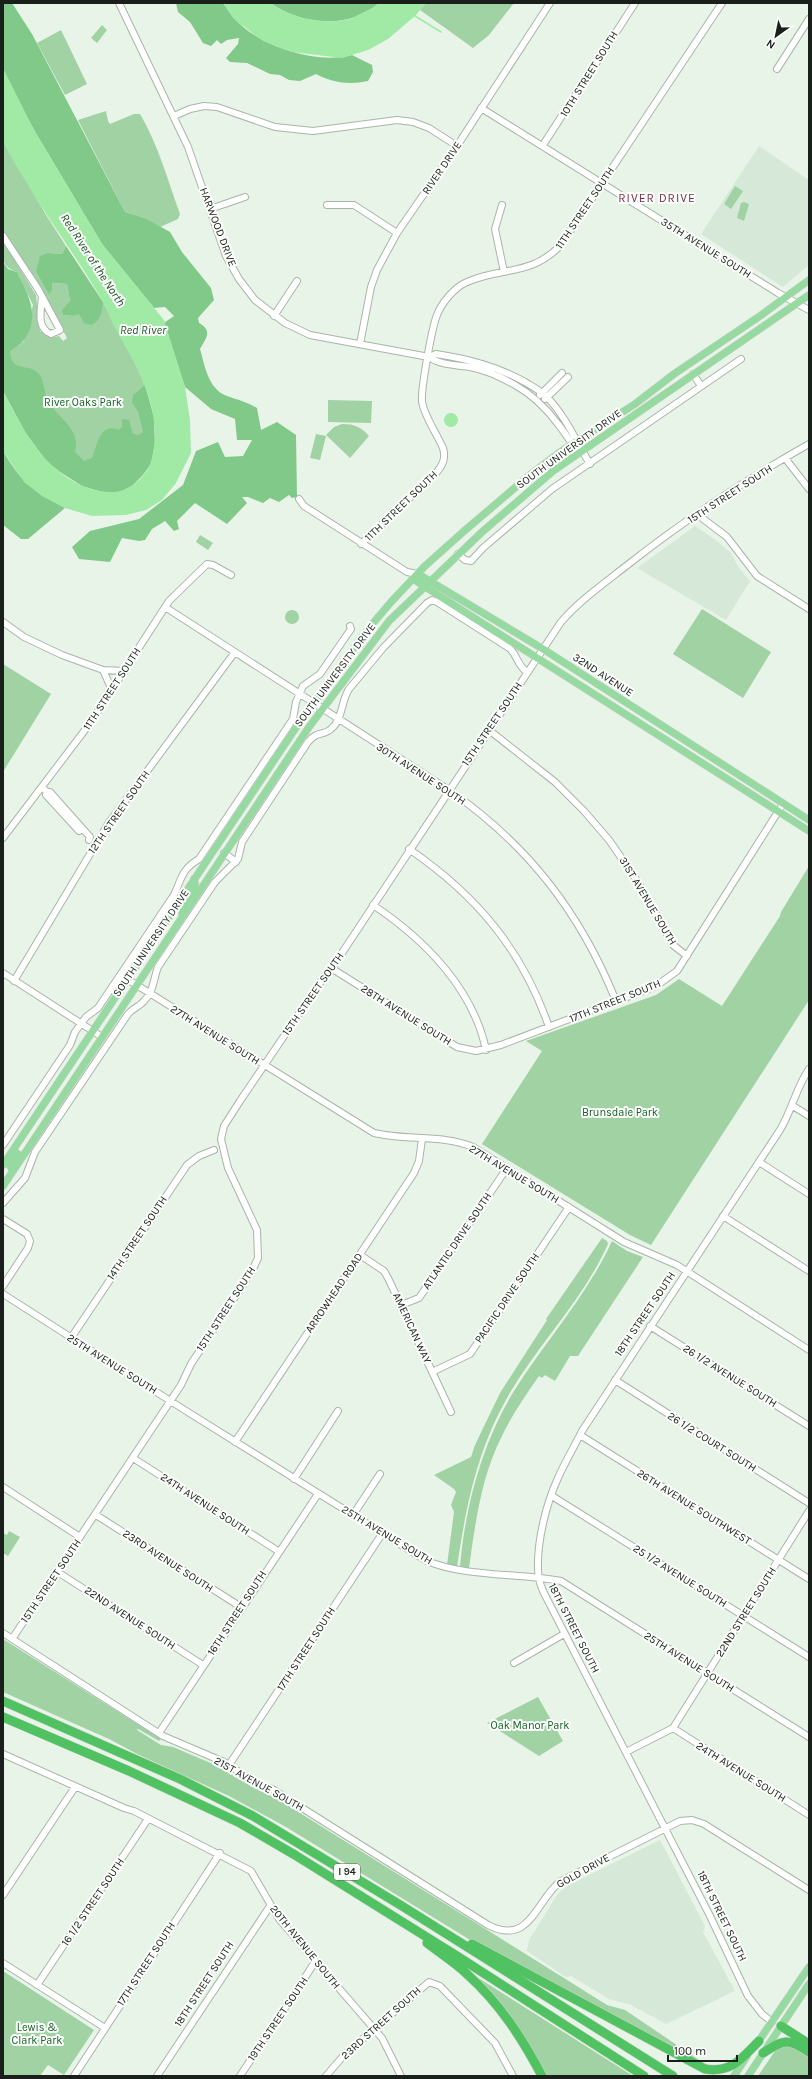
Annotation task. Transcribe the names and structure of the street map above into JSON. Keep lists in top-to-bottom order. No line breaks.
{"streets":{"highway":["I 94"],"main road":["SOUTH UNIVERSITY DRIVE","32ND AVENUE","18TH STREET SOUTH"],"street":["10TH STREET SOUTH","RIVER DRIVE","11TH STREET SOUTH","HARWOOD DRIVE","35TH AVENUE SOUTH","15TH STREET SOUTH","30TH AVENUE SOUTH","12TH STREET SOUTH","31ST AVENUE SOUTH","17TH STREET SOUTH","28TH AVENUE SOUTH","27TH AVENUE SOUTH","14TH STREET SOUTH","ATLANTIC DRIVE SOUTH","ARROWHEAD ROAD","PACIFIC DRIVE SOUTH","AMERICAN WAY","25TH AVENUE SOUTH","26 1/2 AVENUE SOUTH","26 1/2 COURT SOUTH","24TH AVENUE SOUTH","26TH AVENUE SOUTHWEST","23RD AVENUE SOUTH","25 1/2 AVENUE SOUTH","22ND STREET SOUTH","16TH STREET SOUTH","22ND AVENUE SOUTH","21ST AVENUE SOUTH","GOLD DRIVE","16 1/2 STREET SOUTH","20TH AVENUE SOUTH","19TH STREET SOUTH","23RD STREET SOUTH"]},"crossings":[["10TH STREET SOUTH","35TH AVENUE SOUTH"],["RIVER DRIVE","HARWOOD DRIVE"],["RIVER DRIVE","35TH AVENUE SOUTH"],["11TH STREET SOUTH","HARWOOD DRIVE"],["11TH STREET SOUTH","35TH AVENUE SOUTH"],["11TH STREET SOUTH","32ND AVENUE"],["11TH STREET SOUTH","30TH AVENUE SOUTH"],["HARWOOD DRIVE","SOUTH UNIVERSITY DRIVE"],["35TH AVENUE SOUTH","SOUTH UNIVERSITY DRIVE"],["SOUTH UNIVERSITY DRIVE","32ND AVENUE"],["SOUTH UNIVERSITY DRIVE","30TH AVENUE SOUTH"],["SOUTH UNIVERSITY DRIVE","27TH AVENUE SOUTH"],["15TH STREET SOUTH","32ND AVENUE"],["15TH STREET SOUTH","30TH AVENUE SOUTH"],["15TH STREET SOUTH","31ST AVENUE SOUTH"],["15TH STREET SOUTH","28TH AVENUE SOUTH"],["15TH STREET SOUTH","27TH AVENUE SOUTH"],["15TH STREET SOUTH","25TH AVENUE SOUTH"],["15TH STREET SOUTH","24TH AVENUE SOUTH"],["15TH STREET SOUTH","23RD AVENUE SOUTH"],["15TH STREET SOUTH","22ND AVENUE SOUTH"],["15TH STREET SOUTH","21ST AVENUE SOUTH"],["32ND AVENUE","17TH STREET SOUTH"],["30TH AVENUE SOUTH","12TH STREET SOUTH"],["30TH AVENUE SOUTH","17TH STREET SOUTH"],["31ST AVENUE SOUTH","17TH STREET SOUTH"],["17TH STREET SOUTH","28TH AVENUE SOUTH"],["17TH STREET SOUTH","25TH AVENUE SOUTH"],["17TH STREET SOUTH","21ST AVENUE SOUTH"],["17TH STREET SOUTH","20TH AVENUE SOUTH"],["27TH AVENUE SOUTH","ATLANTIC DRIVE SOUTH"],["27TH AVENUE SOUTH","ARROWHEAD ROAD"],["27TH AVENUE SOUTH","PACIFIC DRIVE SOUTH"],["27TH AVENUE SOUTH","18TH STREET SOUTH"],["14TH STREET SOUTH","25TH AVENUE SOUTH"],["ATLANTIC DRIVE SOUTH","AMERICAN WAY"],["ARROWHEAD ROAD","AMERICAN WAY"],["ARROWHEAD ROAD","25TH AVENUE SOUTH"],["PACIFIC DRIVE SOUTH","AMERICAN WAY"],["18TH STREET SOUTH","25TH AVENUE SOUTH"],["18TH STREET SOUTH","26 1/2 AVENUE SOUTH"],["18TH STREET SOUTH","26 1/2 COURT SOUTH"],["18TH STREET SOUTH","26TH AVENUE SOUTHWEST"],["18TH STREET SOUTH","25 1/2 AVENUE SOUTH"],["18TH STREET SOUTH","GOLD DRIVE"],["18TH STREET SOUTH","20TH AVENUE SOUTH"],["25TH AVENUE SOUTH","22ND STREET SOUTH"],["25TH AVENUE SOUTH","16TH STREET SOUTH"],["24TH AVENUE SOUTH","22ND STREET SOUTH"],["24TH AVENUE SOUTH","16TH STREET SOUTH"],["26TH AVENUE SOUTHWEST","22ND STREET SOUTH"],["23RD AVENUE SOUTH","16TH STREET SOUTH"],["25 1/2 AVENUE SOUTH","22ND STREET SOUTH"],["16TH STREET SOUTH","22ND AVENUE SOUTH"],["16TH STREET SOUTH","21ST AVENUE SOUTH"],["21ST AVENUE SOUTH","GOLD DRIVE"],["16 1/2 STREET SOUTH","20TH AVENUE SOUTH"],["20TH AVENUE SOUTH","19TH STREET SOUTH"],["20TH AVENUE SOUTH","23RD STREET SOUTH"]],"districts":["RIVER DRIVE"],"water":["Red River of the North","Red River"],"parks":["River Oaks Park","Brunsdale Park","Oak Manor Park","Lewis & Clark Park"],"scale_bar":"100 m","north":"bottom left"}
